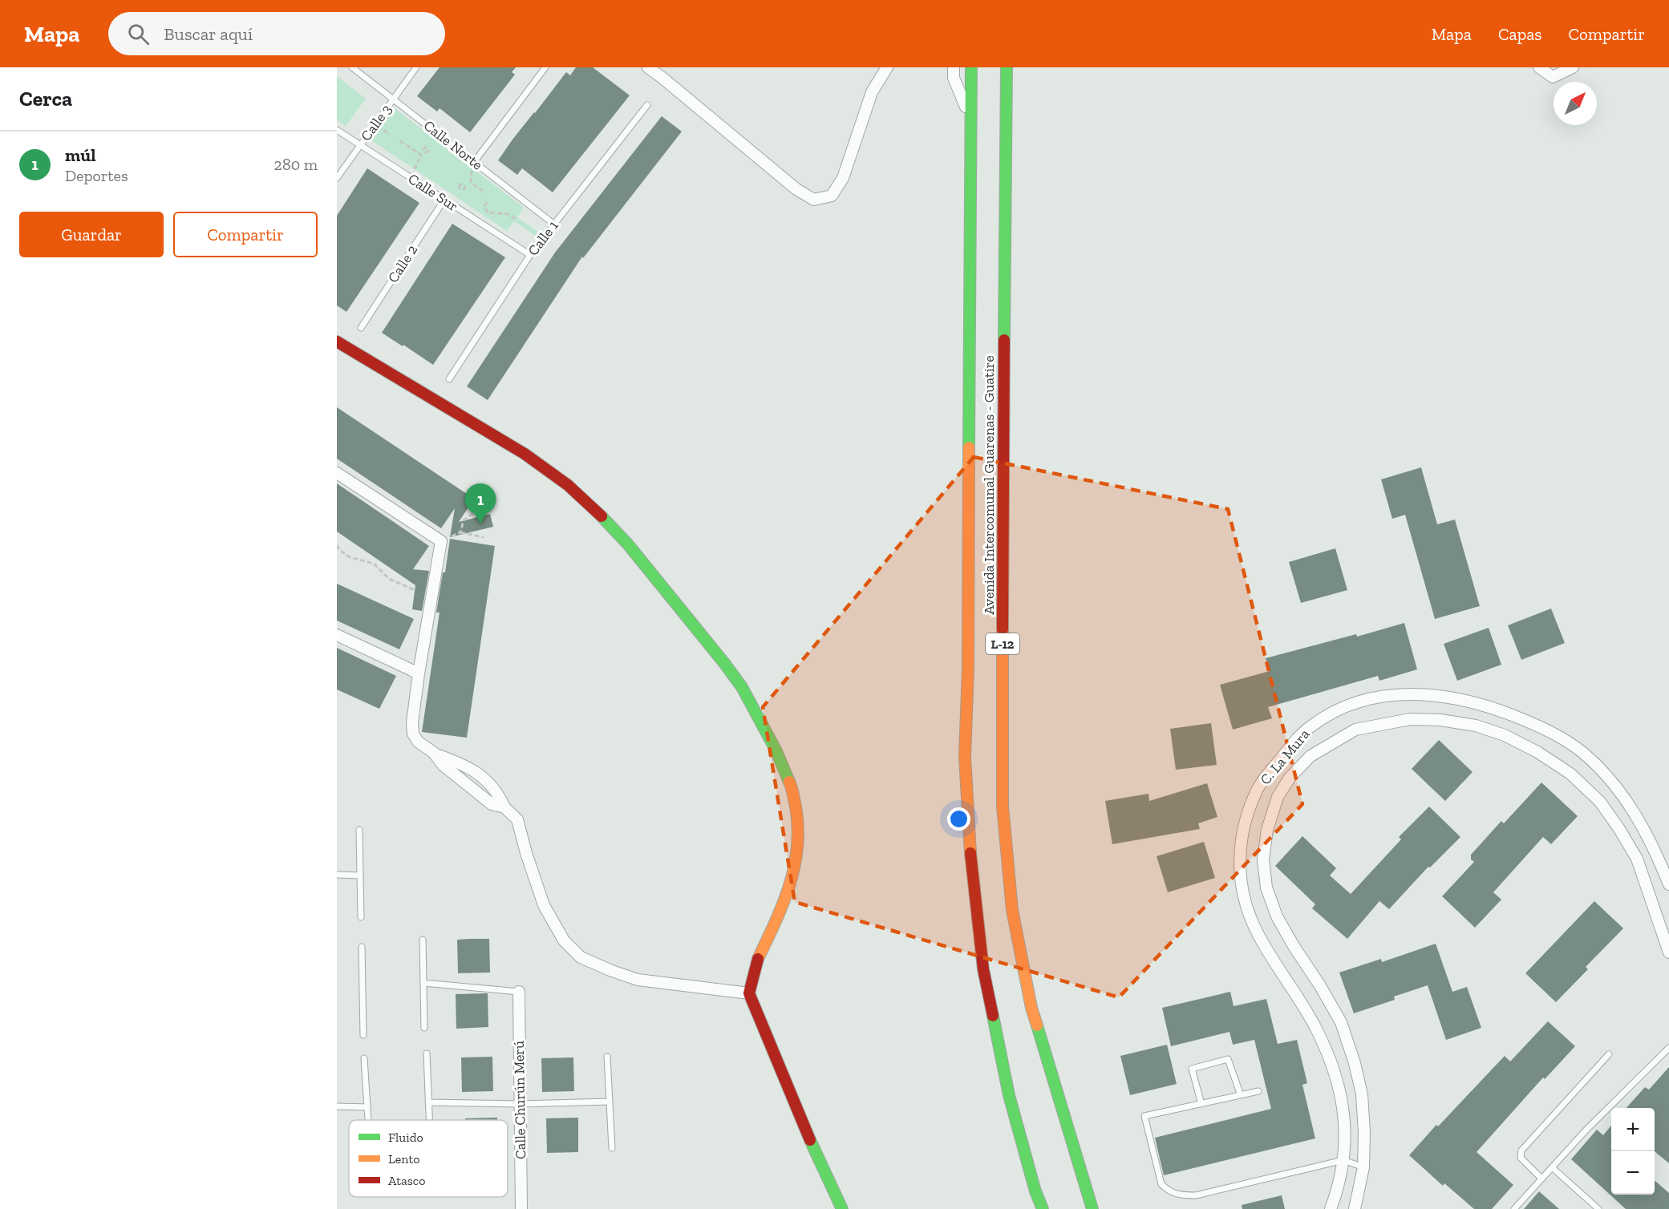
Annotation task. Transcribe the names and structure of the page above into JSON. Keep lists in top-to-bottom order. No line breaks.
{"streets":{"main road":["Avenida Intercomunal Guarenas - Guatire","L-12"],"street":["C. La Mura","Calle Churún Merú"],"lane":["Calle 3","Calle Norte","Calle Sur","Calle 1","Calle 2"]},"crossings":[["Calle 3","Calle Norte"],["Calle 3","Calle Sur"],["Calle Norte","Calle 1"],["Calle Sur","Calle 1"],["Calle Sur","Calle 2"]],"legend":["Fluido","Lento","Atasco"],"north":"top right","page":{"header":"Mapa","search":"Buscar aquí","nav":["Mapa","Capas","Compartir"],"heading":"Cerca","list":[{"mark":"1","name":"múl","note":"Deportes","value":"280 m"}],"buttons":["Guardar","Compartir"],"pins":"1","map_buttons":["+","−"]}}
